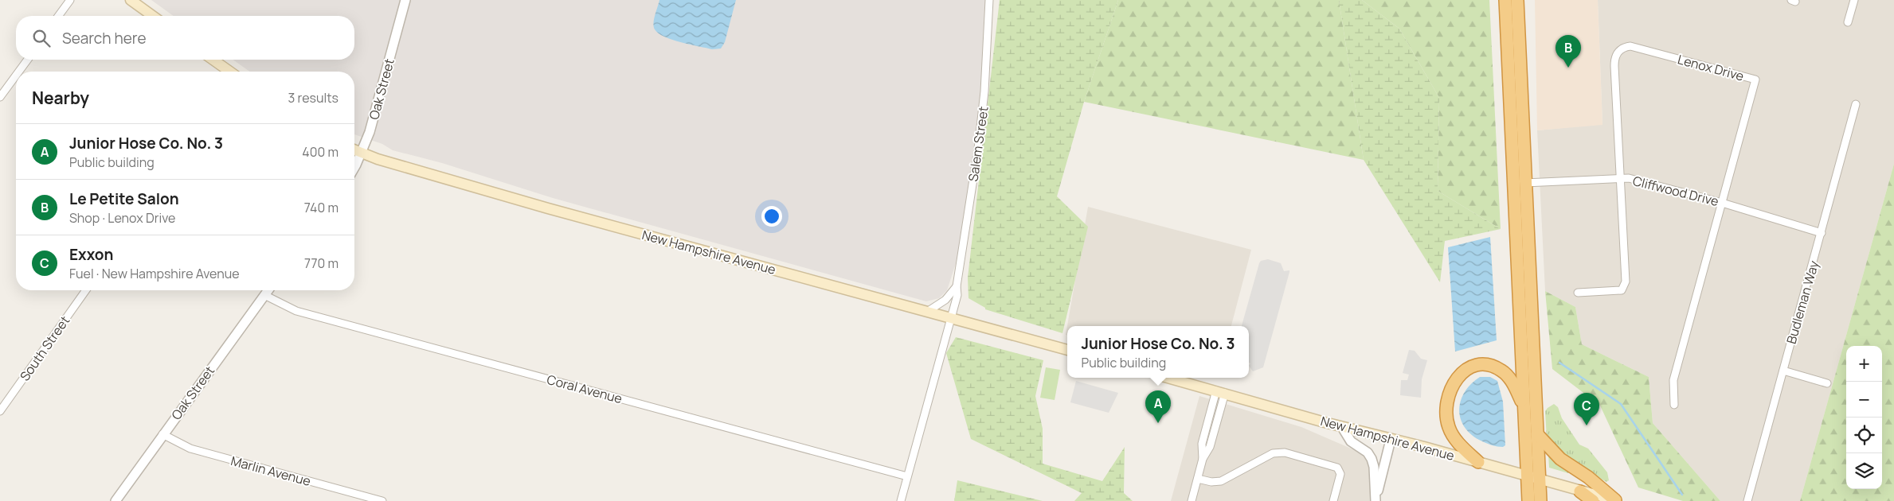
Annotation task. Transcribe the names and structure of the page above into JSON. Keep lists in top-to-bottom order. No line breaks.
{"streets":{"main road":["New Hampshire Avenue"],"street":["Lenox Drive","Oak Street","Salem Street","Cliffwood Drive","Budleman Way","South Street","Coral Avenue","Marlin Avenue"]},"crossings":[["Lenox Drive","Cliffwood Drive"],["Oak Street","New Hampshire Avenue"],["Oak Street","Coral Avenue"],["Oak Street","Marlin Avenue"],["Salem Street","New Hampshire Avenue"],["Salem Street","Coral Avenue"],["Cliffwood Drive","Budleman Way"]],"page":{"search":"Search here","pins":["B","A","C"],"heading":["Nearby","3 results"],"list":[{"mark":"A","name":"Junior Hose Co. No. 3","note":"Public building","value":"400 m"},{"mark":"B","name":"Le Petite Salon","note":"Shop · Lenox Drive","value":"740 m"},{"mark":"C","name":"Exxon","note":"Fuel · New Hampshire Avenue","value":"770 m"}],"popup":["Junior Hose Co. No. 3","Public building"],"map_buttons":["+","−"]}}
